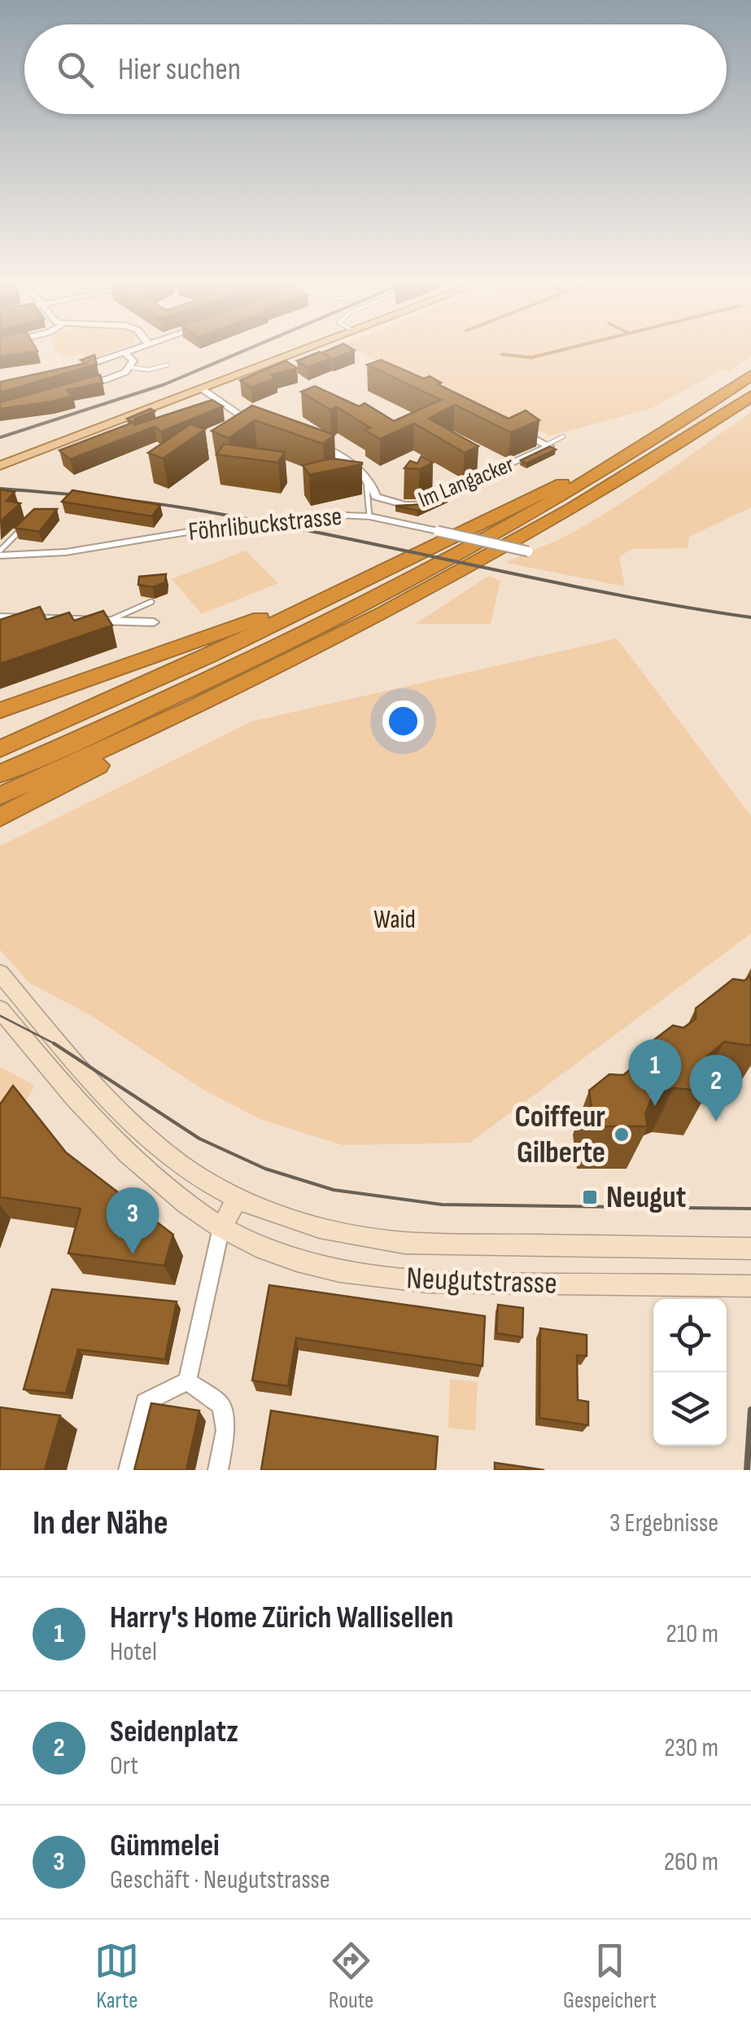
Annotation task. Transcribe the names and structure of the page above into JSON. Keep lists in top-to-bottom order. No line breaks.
{"streets":{"main road":["Neugutstrasse"],"street":["Im Langacker","Föhrlibuckstrasse"]},"parks":["Waid"],"places":{"other":["Coiffeur Gilberte"],"transit":["Neugut"]},"page":{"search":"Hier suchen","pins":["1","2","3"],"heading":["In der Nähe","3 Ergebnisse"],"list":[{"mark":"1","name":"Harry's Home Zürich Wallisellen","note":"Hotel","value":"210 m"},{"mark":"2","name":"Seidenplatz","note":"Ort","value":"230 m"},{"mark":"3","name":"Gümmelei","note":"Geschäft · Neugutstrasse","value":"260 m"}],"nav":["Karte","Route","Gespeichert"]}}
